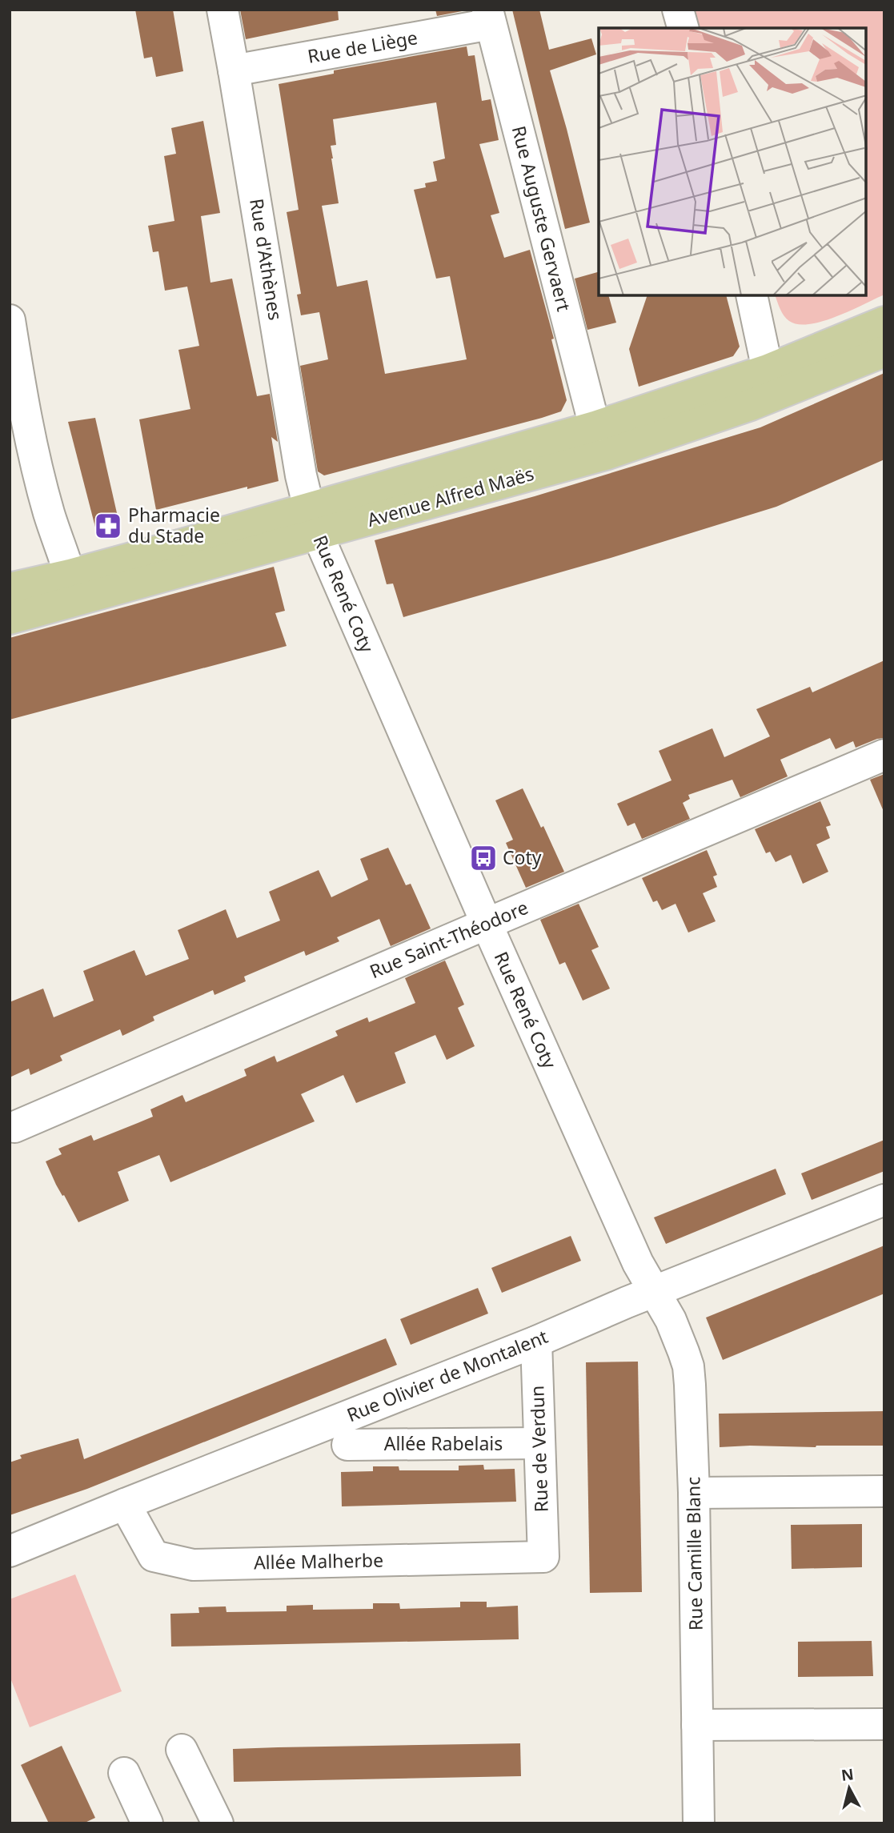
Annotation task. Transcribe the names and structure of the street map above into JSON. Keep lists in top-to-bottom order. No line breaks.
{"streets":{"main road":["Avenue Alfred Maës"],"street":["Rue de Liège","Rue Auguste Gervaert","Rue d'Athènes","Rue René Coty","Rue Saint-Théodore","Rue Olivier de Montalent","Allée Rabelais","Rue de Verdun","Rue Camille Blanc","Allée Malherbe"]},"crossings":[["Rue de Liège","Rue Auguste Gervaert"],["Rue de Liège","Rue d'Athènes"],["Rue Auguste Gervaert","Avenue Alfred Maës"],["Rue d'Athènes","Avenue Alfred Maës"],["Rue d'Athènes","Rue René Coty"],["Avenue Alfred Maës","Rue René Coty"],["Rue René Coty","Rue Saint-Théodore"],["Rue René Coty","Rue Olivier de Montalent"],["Rue René Coty","Rue Camille Blanc"],["Rue Olivier de Montalent","Rue de Verdun"],["Rue Olivier de Montalent","Rue Camille Blanc"],["Rue Olivier de Montalent","Allée Malherbe"],["Allée Rabelais","Rue de Verdun"],["Rue de Verdun","Allée Malherbe"]],"places":{"pharmacy":["Pharmacie du Stade"],"bus stop":["Coty"]},"north":"top"}
